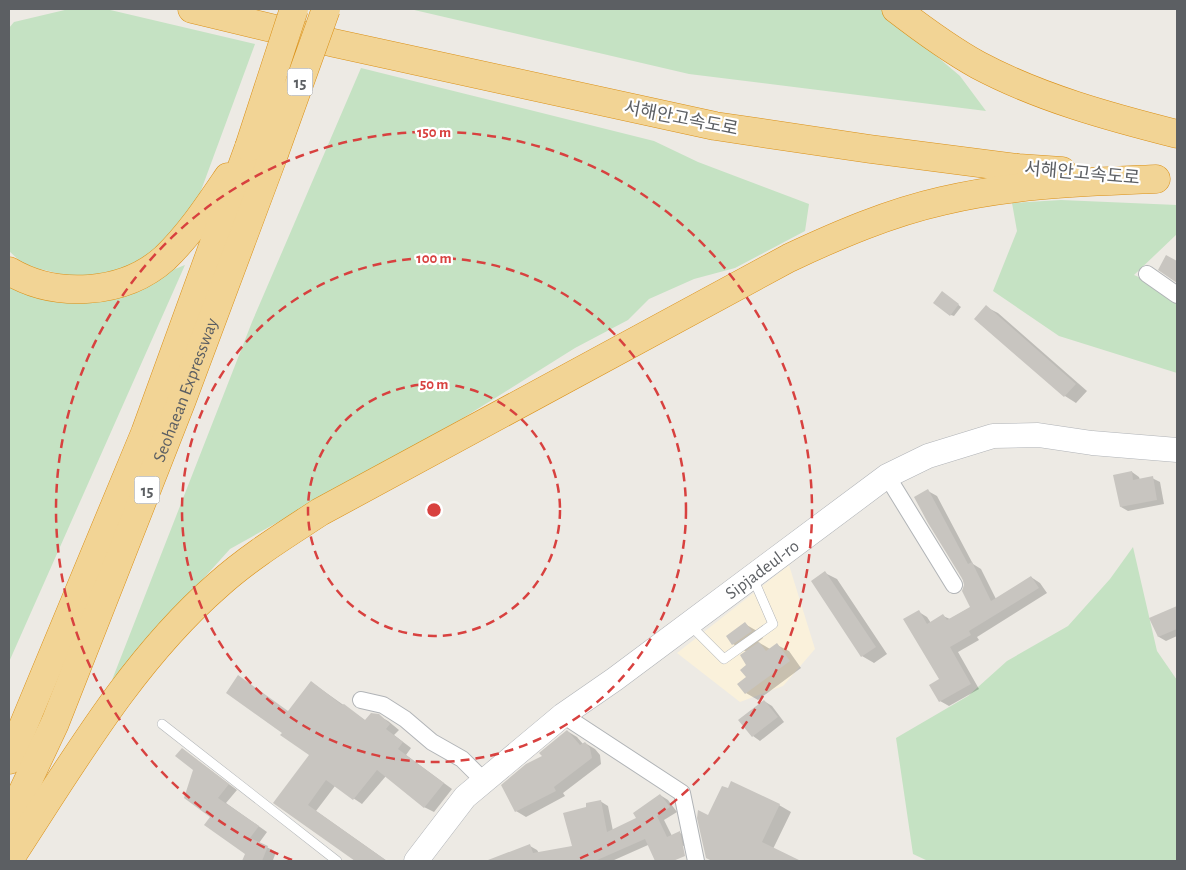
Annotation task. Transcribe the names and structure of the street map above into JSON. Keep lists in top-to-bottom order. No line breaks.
{"streets":{"highway":["15","서해안고속도로","Seohaean Expressway"],"main road":["Sipjadeul-ro"]},"rings":["150 m","100 m","50 m"]}
